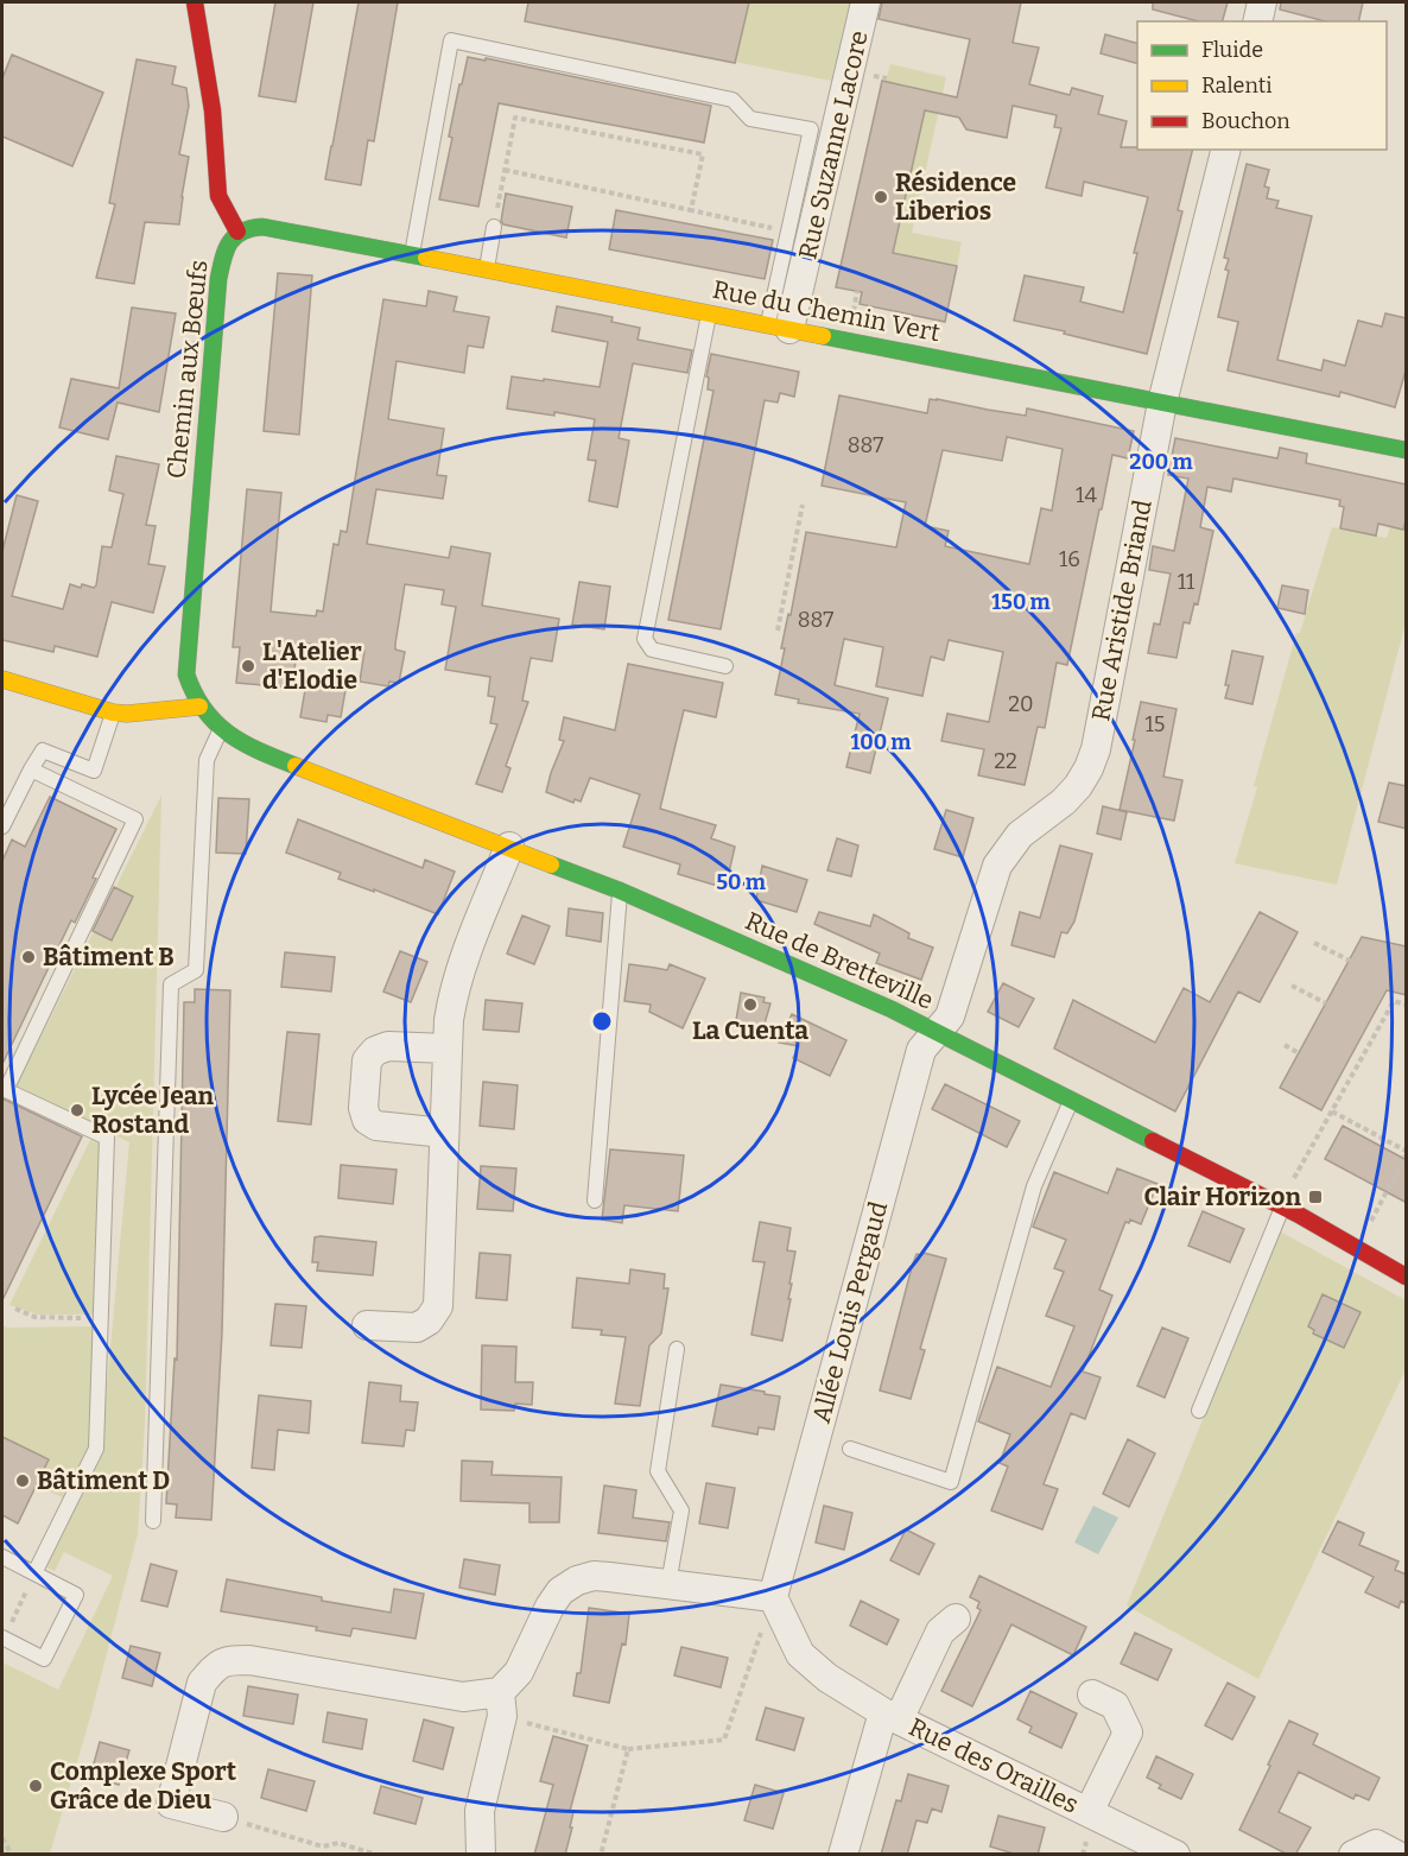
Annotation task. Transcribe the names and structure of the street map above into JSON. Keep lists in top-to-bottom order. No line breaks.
{"streets":{"street":["Rue Suzanne Lacore","Rue du Chemin Vert","Chemin aux Bœufs","Rue Aristide Briand","Rue de Bretteville","Allée Louis Pergaud","Rue des Orailles"]},"crossings":[["Rue Suzanne Lacore","Rue du Chemin Vert"],["Rue du Chemin Vert","Chemin aux Bœufs"],["Rue du Chemin Vert","Rue Aristide Briand"],["Chemin aux Bœufs","Rue de Bretteville"],["Rue Aristide Briand","Rue de Bretteville"],["Rue Aristide Briand","Allée Louis Pergaud"],["Rue de Bretteville","Allée Louis Pergaud"],["Allée Louis Pergaud","Rue des Orailles"]],"places":{"other":["Résidence Liberios","L'Atelier d'Elodie","Bâtiment B","La Cuenta","Lycée Jean Rostand","Bâtiment D","Complexe Sport Grâce de Dieu"],"transit":["Clair Horizon"]},"house_numbers":["887","14","16","11","887","20","15","22"],"legend":["Fluide","Ralenti","Bouchon"],"rings":["200 m","150 m","100 m","50 m"]}
